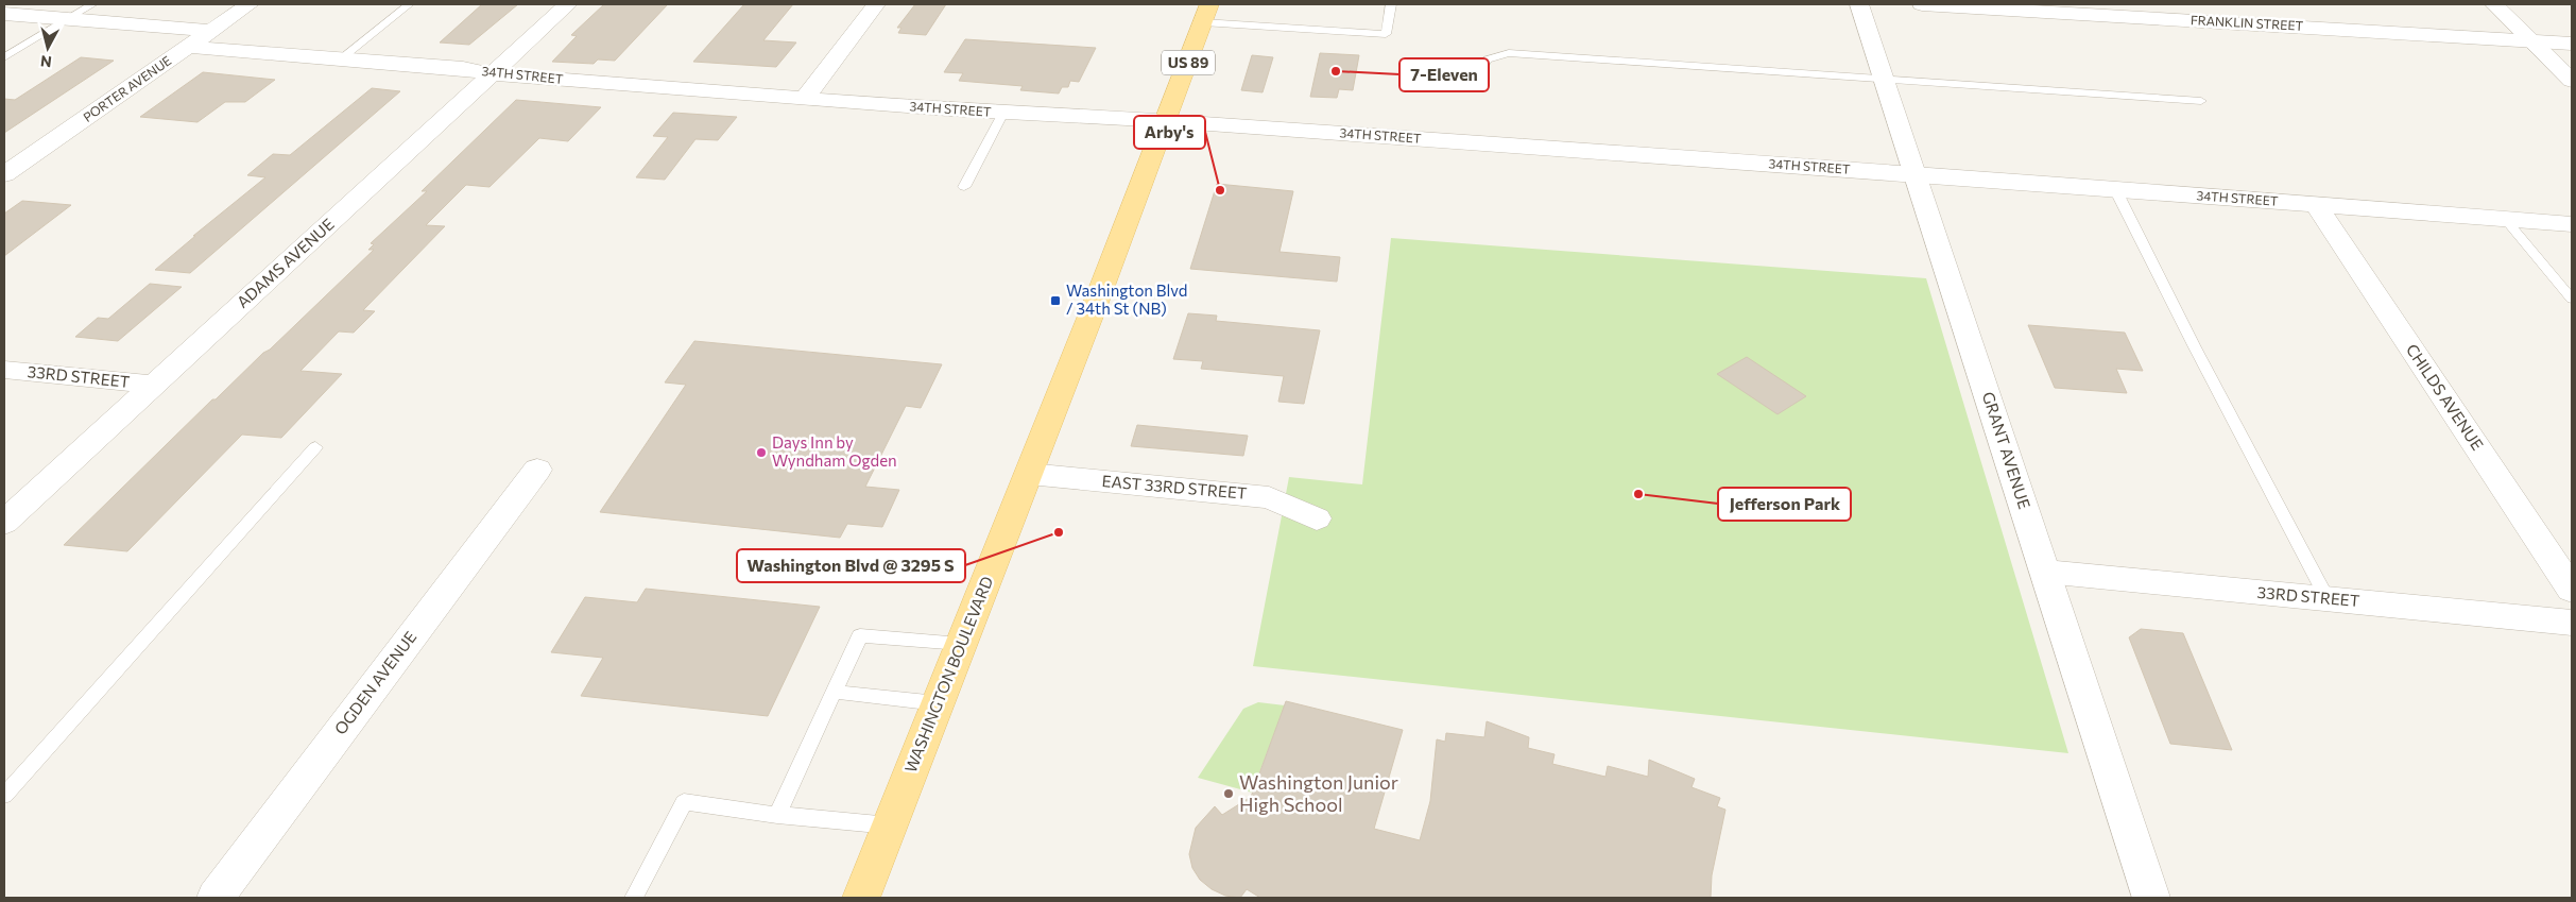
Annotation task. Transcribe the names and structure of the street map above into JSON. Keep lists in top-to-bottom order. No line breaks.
{"streets":{"main road":["US 89","WASHINGTON BOULEVARD"],"street":["FRANKLIN STREET","34TH STREET","PORTER AVENUE","ADAMS AVENUE","33RD STREET","CHILDS AVENUE","GRANT AVENUE","EAST 33RD STREET","OGDEN AVENUE"]},"crossings":[["34TH STREET","PORTER AVENUE"],["34TH STREET","ADAMS AVENUE"],["34TH STREET","CHILDS AVENUE"],["34TH STREET","GRANT AVENUE"],["34TH STREET","WASHINGTON BOULEVARD"],["ADAMS AVENUE","33RD STREET"],["33RD STREET","GRANT AVENUE"],["EAST 33RD STREET","WASHINGTON BOULEVARD"]],"places":{"other":["7-Eleven","Arby's","Days Inn by Wyndham Ogden","Jefferson Park","Washington Blvd @ 3295 S","Washington Junior High School"],"transit":["Washington Blvd / 34th St (NB)"]},"north":"bottom"}
